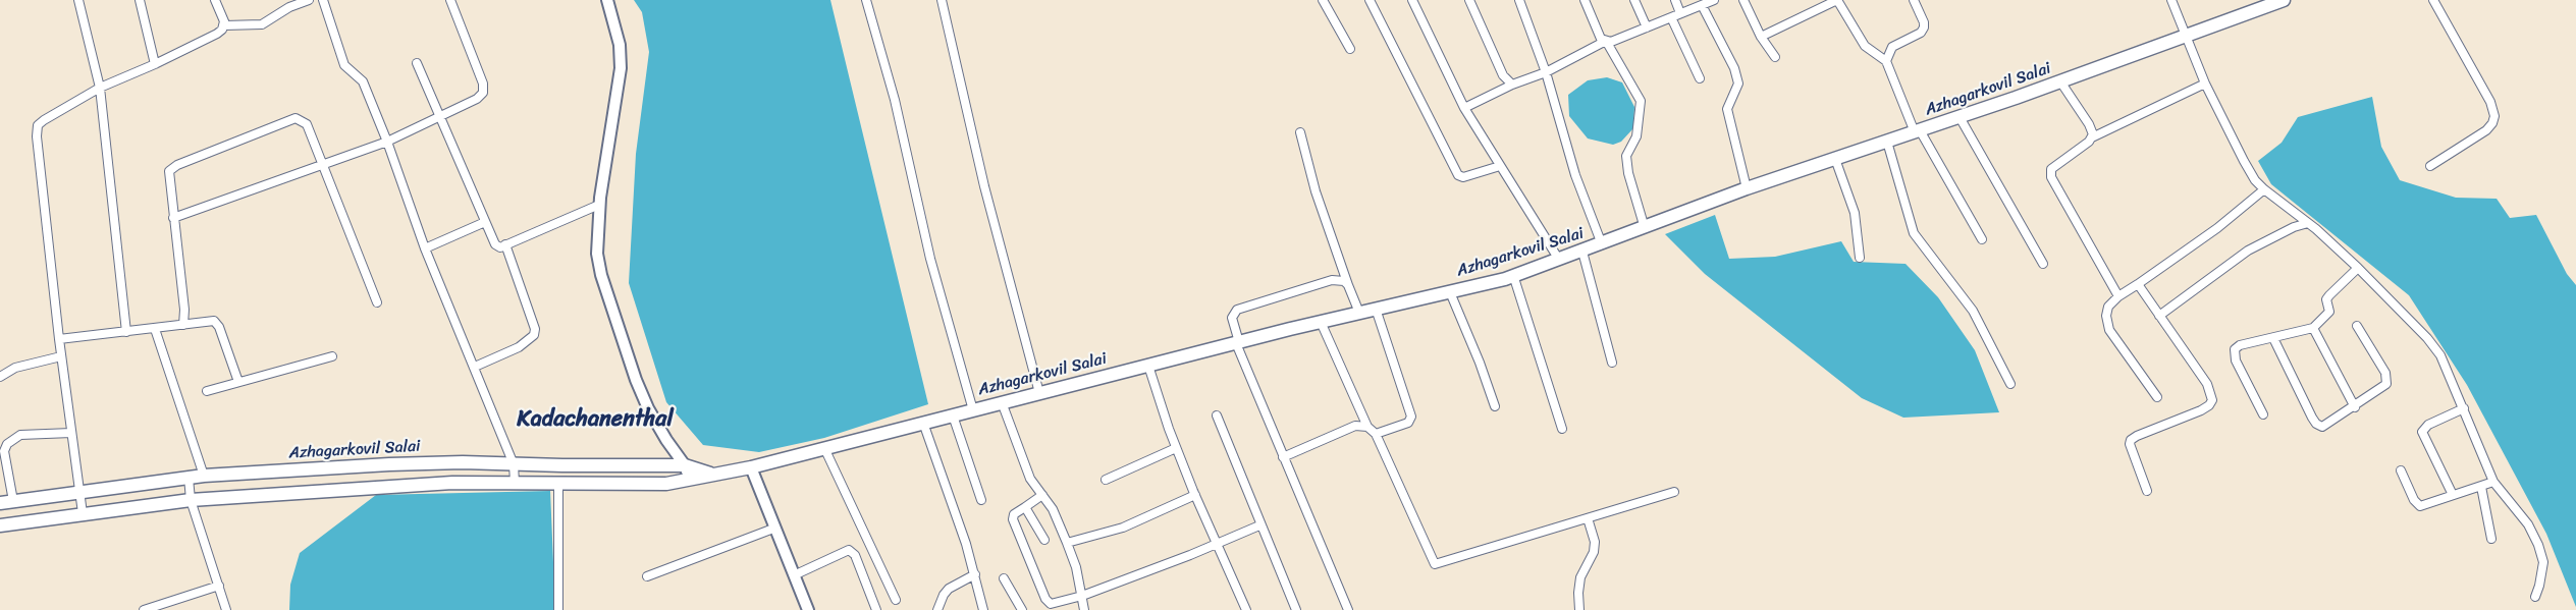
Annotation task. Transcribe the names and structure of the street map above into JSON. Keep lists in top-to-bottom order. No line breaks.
{"streets":{"main road":["Azhagarkovil Salai"]},"districts":["Kadachanenthal"]}
